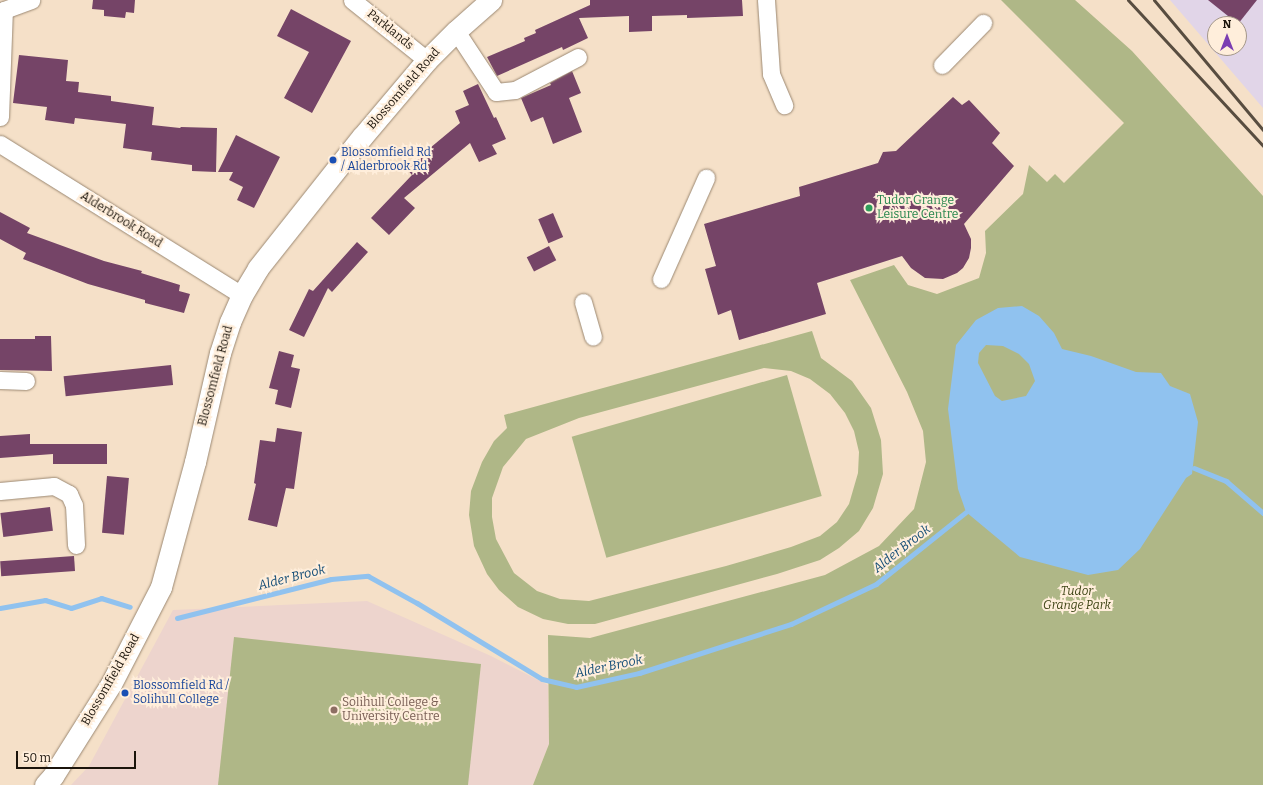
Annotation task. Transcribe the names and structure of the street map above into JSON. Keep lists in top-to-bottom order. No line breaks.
{"streets":{"main road":["Blossomfield Road"],"street":["Parklands","Alderbrook Road"]},"crossings":[["Parklands","Blossomfield Road"],["Blossomfield Road","Alderbrook Road"]],"water":["Alder Brook"],"parks":["Tudor Grange Park"],"places":["Blossomfield Rd / Alderbrook Rd","Tudor Grange Leisure Centre","Blossomfield Rd / Solihull College","Solihull College & University Centre"],"scale_bar":"50 m","north":"top"}
